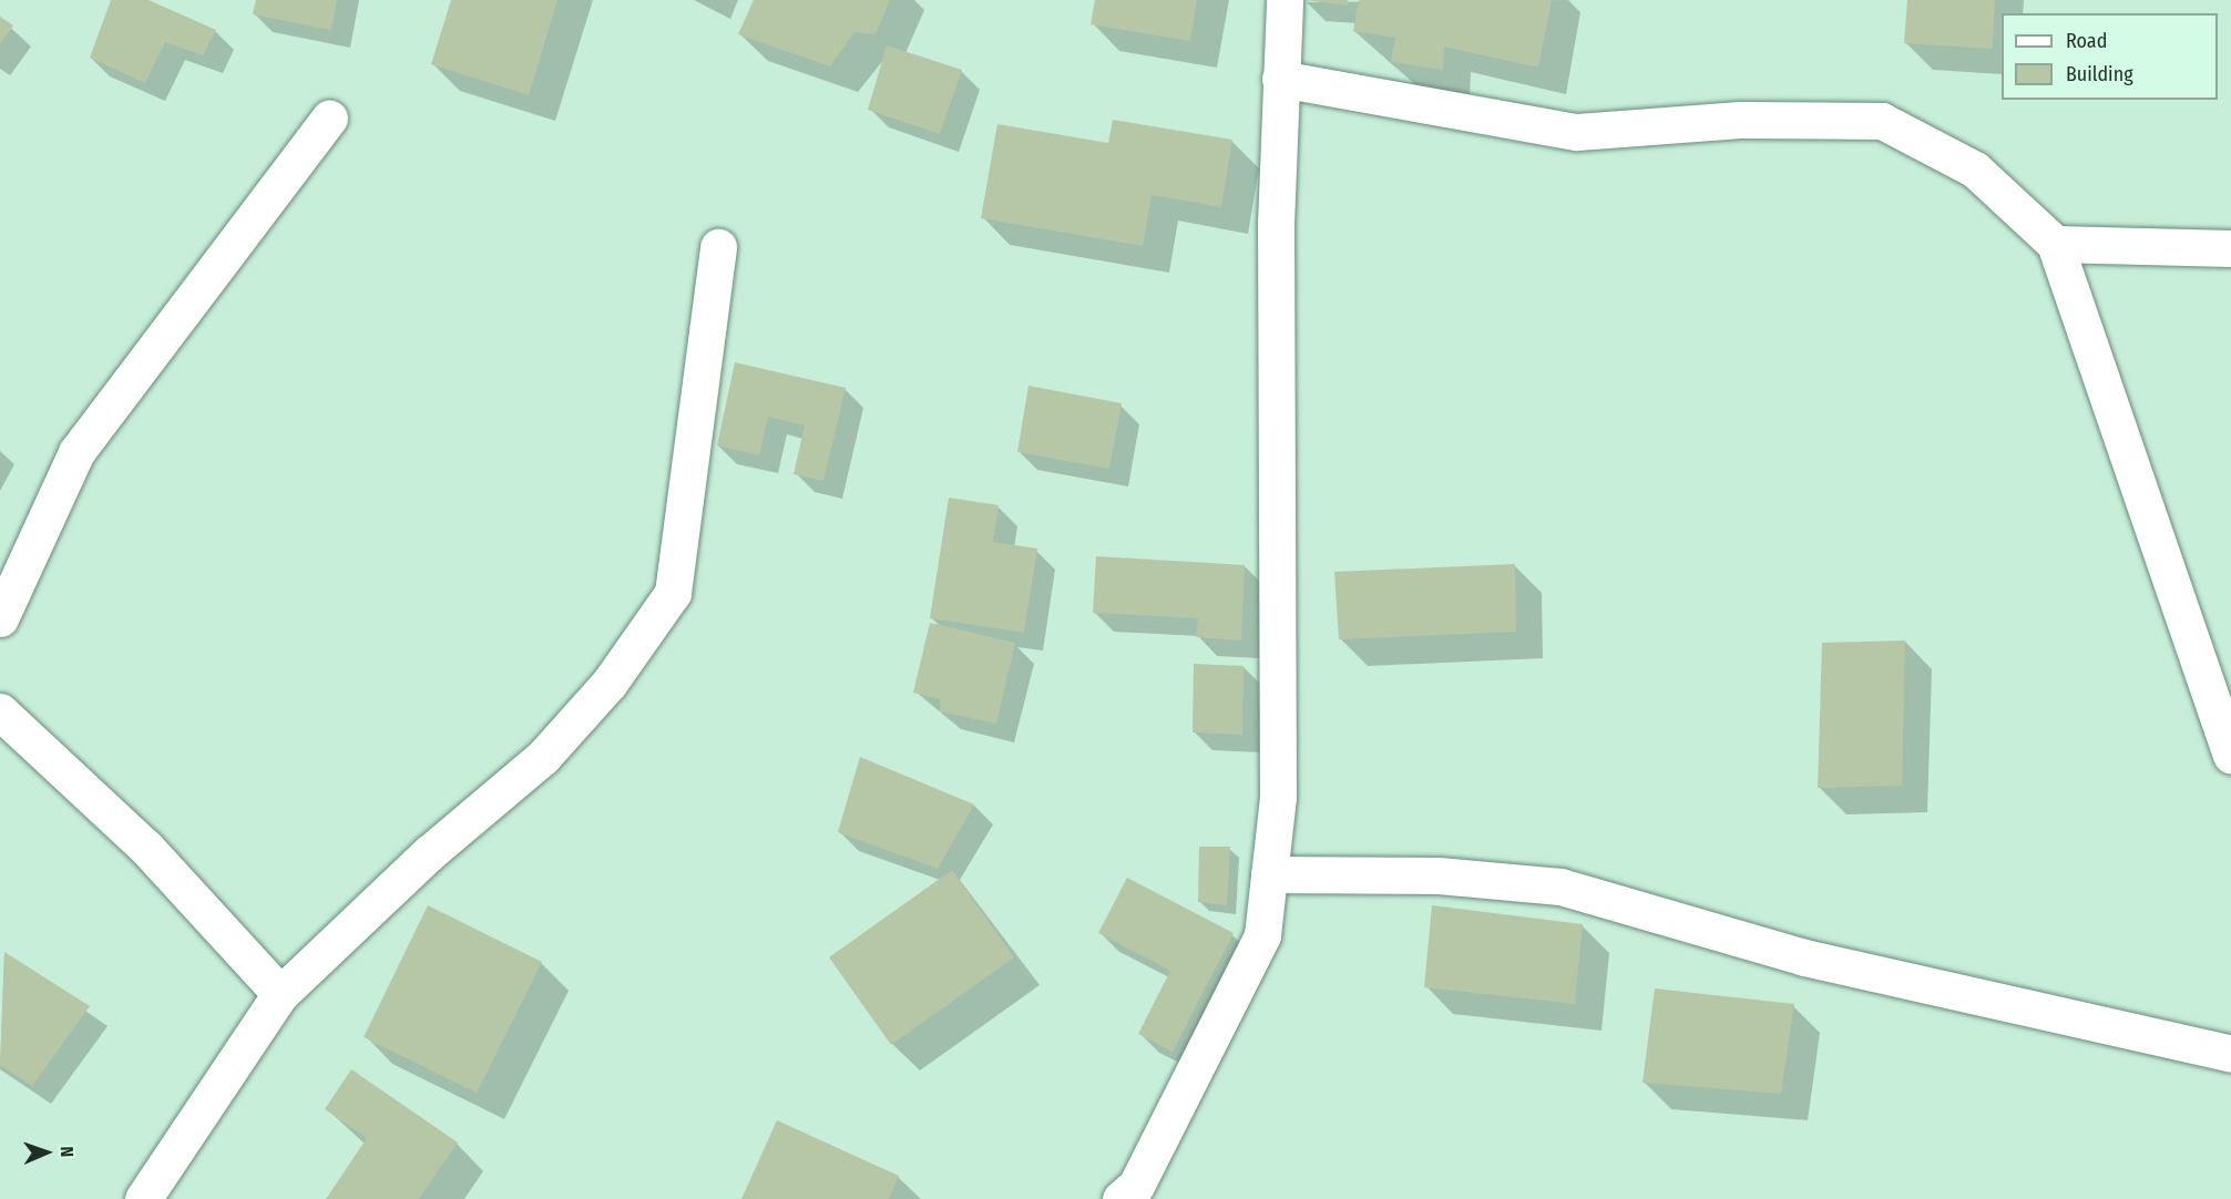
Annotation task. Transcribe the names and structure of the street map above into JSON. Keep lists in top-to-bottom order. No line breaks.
{"legend":["Road","Building"],"north":"right"}
